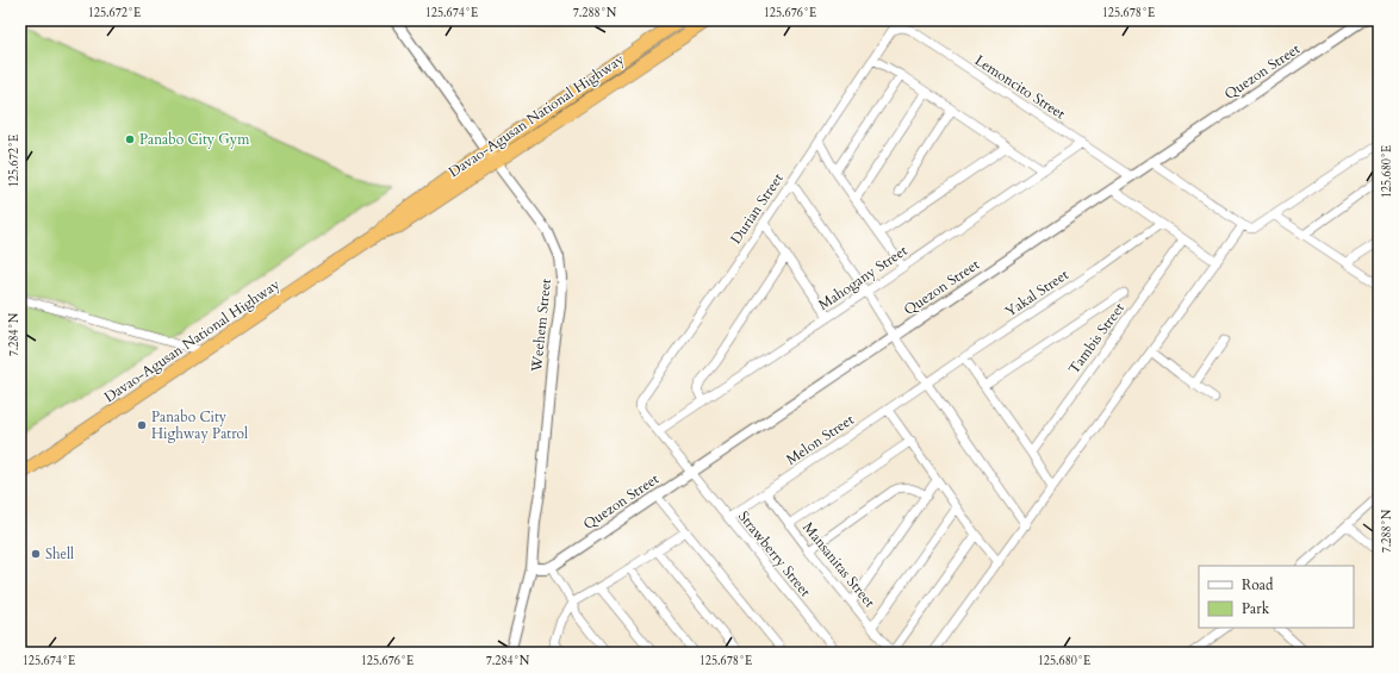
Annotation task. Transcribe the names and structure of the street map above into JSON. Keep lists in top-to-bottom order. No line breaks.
{"streets":{"highway":["Davao-Agusan National Highway"],"street":["Quezon Street","Lemoncito Street","Durian Street","Mahogany Street","Yakal Street","Weehem Street","Tambis Street","Melon Street","Strawberry Street","Mansanitas Street"]},"crossings":[["Quezon Street","Lemoncito Street"],["Quezon Street","Weehem Street"],["Quezon Street","Strawberry Street"],["Lemoncito Street","Durian Street"],["Lemoncito Street","Mahogany Street"],["Davao-Agusan National Highway","Weehem Street"],["Durian Street","Strawberry Street"],["Mahogany Street","Strawberry Street"],["Yakal Street","Melon Street"],["Melon Street","Strawberry Street"],["Melon Street","Mansanitas Street"]],"places":["Panabo City Gym","Panabo City Highway Patrol","Shell"],"legend":["Road","Park"],"coordinates":["125.672°E","125.674°E","7.288°N","125.676°E","125.678°E","125.680°E","7.284°N"]}
